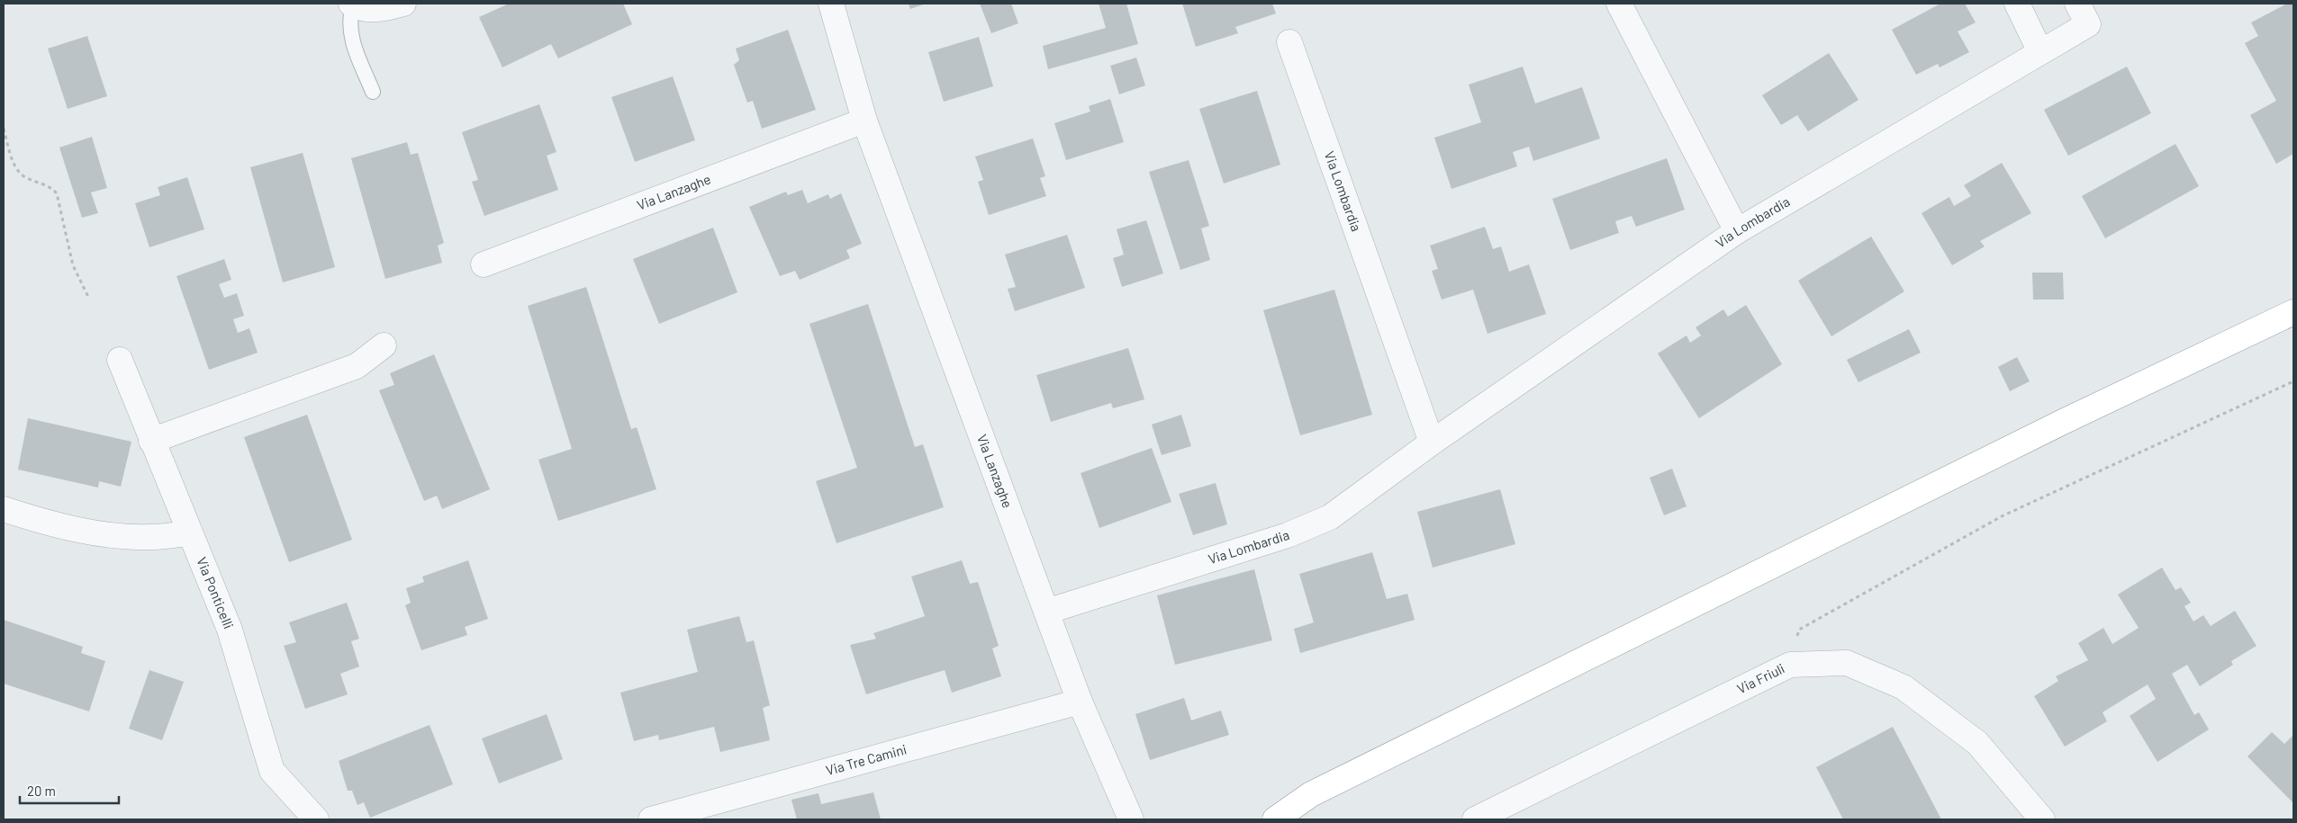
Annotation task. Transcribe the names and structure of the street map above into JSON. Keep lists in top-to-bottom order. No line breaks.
{"streets":{"street":["Via Lombardia","Via Lanzaghe","Via Ponticelli","Via Friuli","Via Tre Camini"]},"crossings":[["Via Lombardia","Via Lanzaghe"],["Via Lanzaghe","Via Tre Camini"]],"scale_bar":"20 m"}
